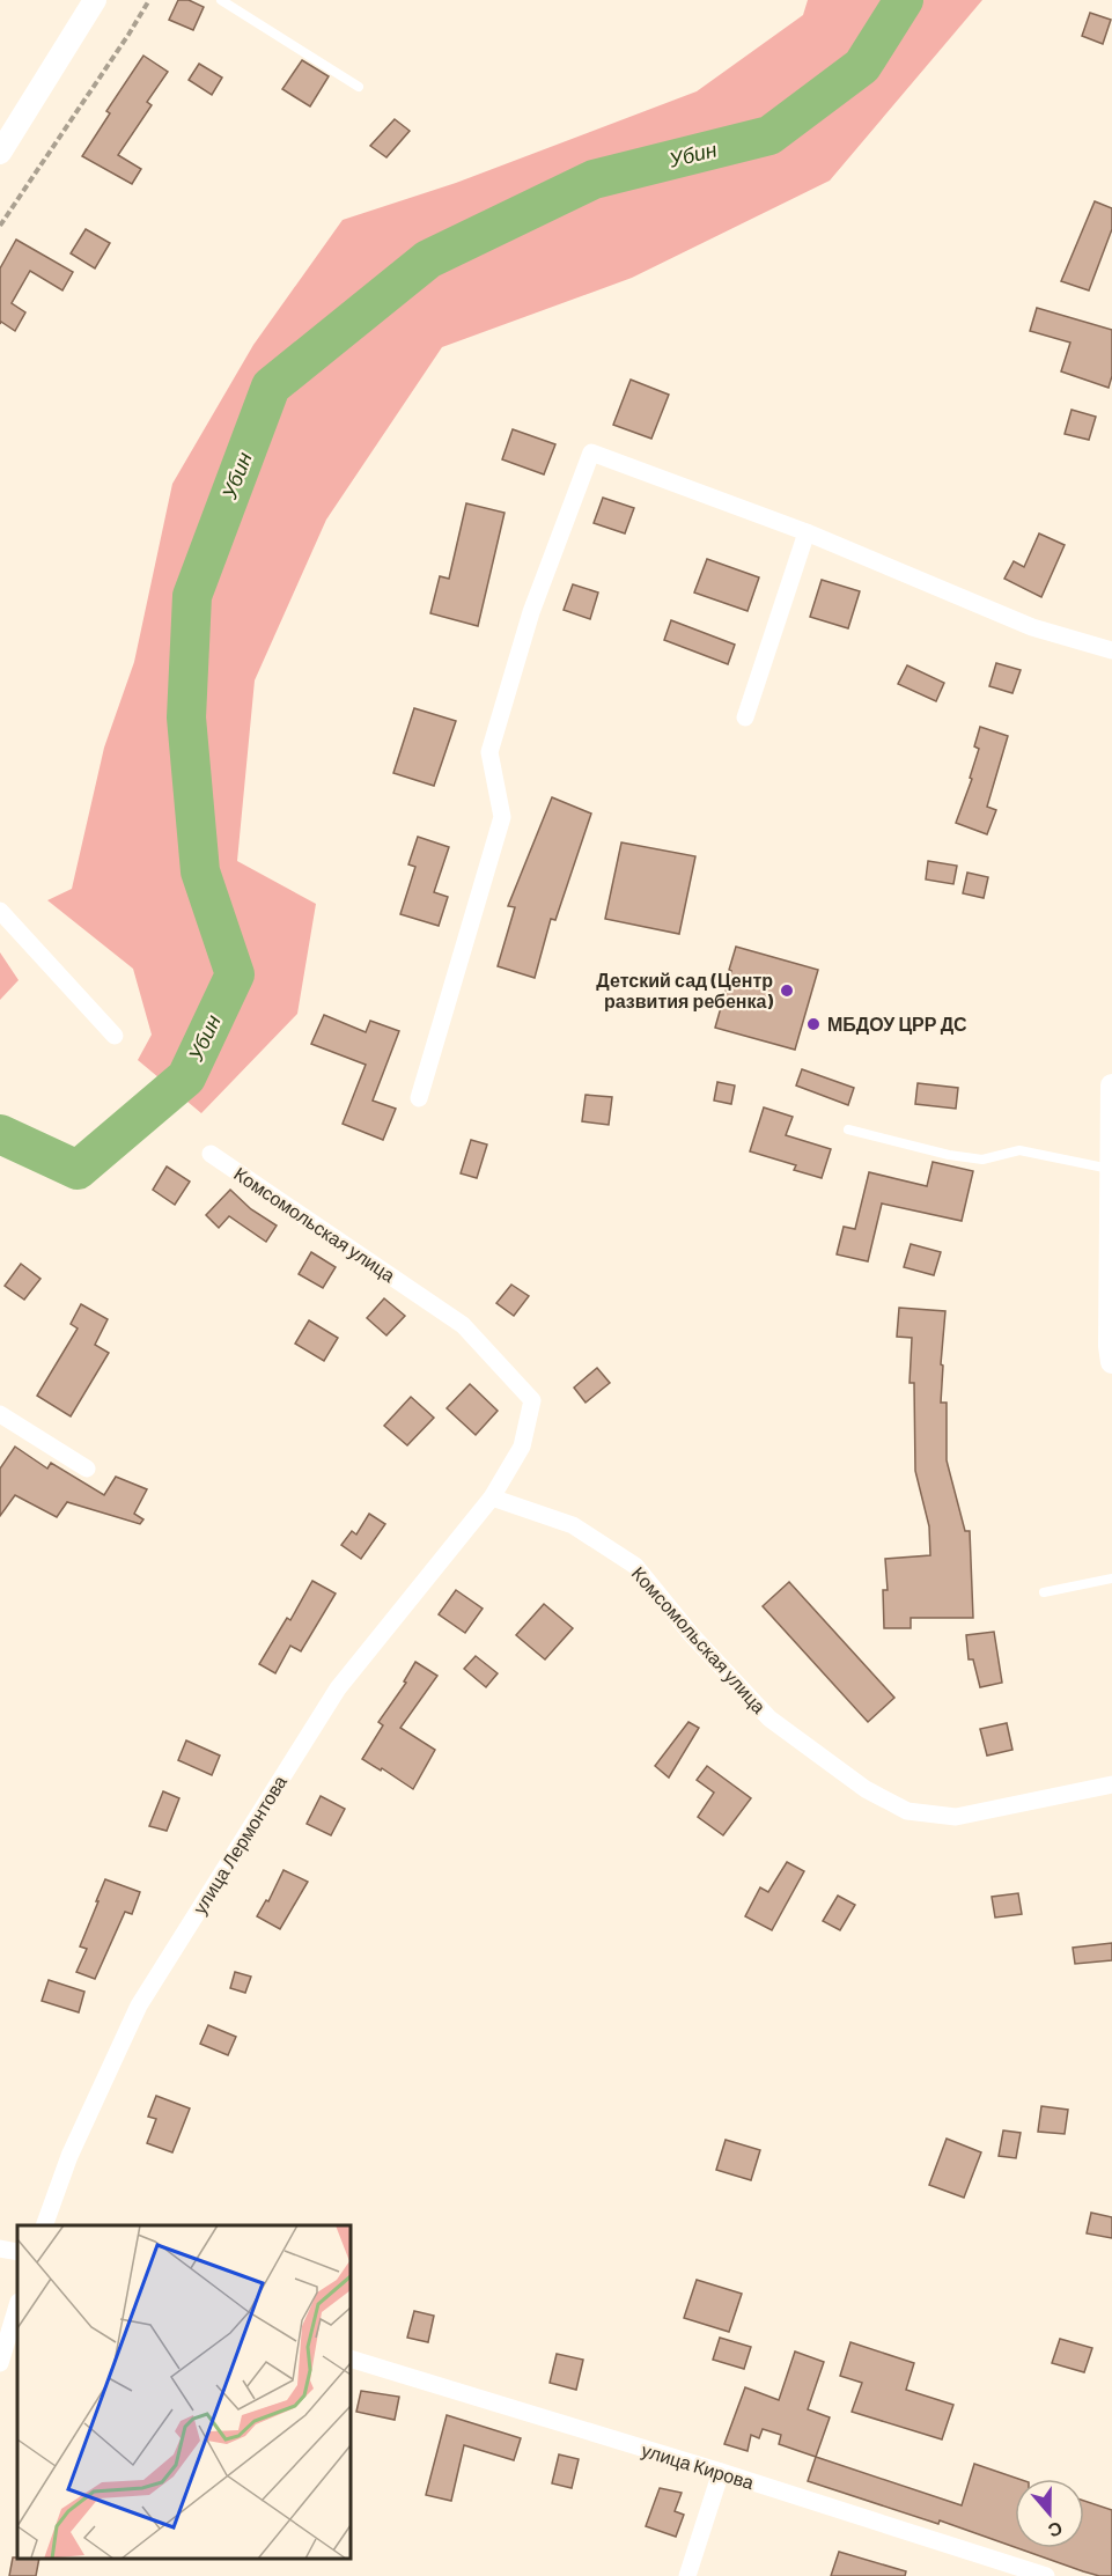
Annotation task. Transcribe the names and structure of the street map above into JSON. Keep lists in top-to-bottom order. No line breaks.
{"streets":{"street":["Комсомольская улица","улица Лермонтова","улица Кирова"]},"crossings":[["Комсомольская улица","улица Лермонтова"]],"water":["Убин"],"places":["Детский сад (Центр развития ребенка)","МБДОУ ЦРР ДС"],"north":"bottom"}
